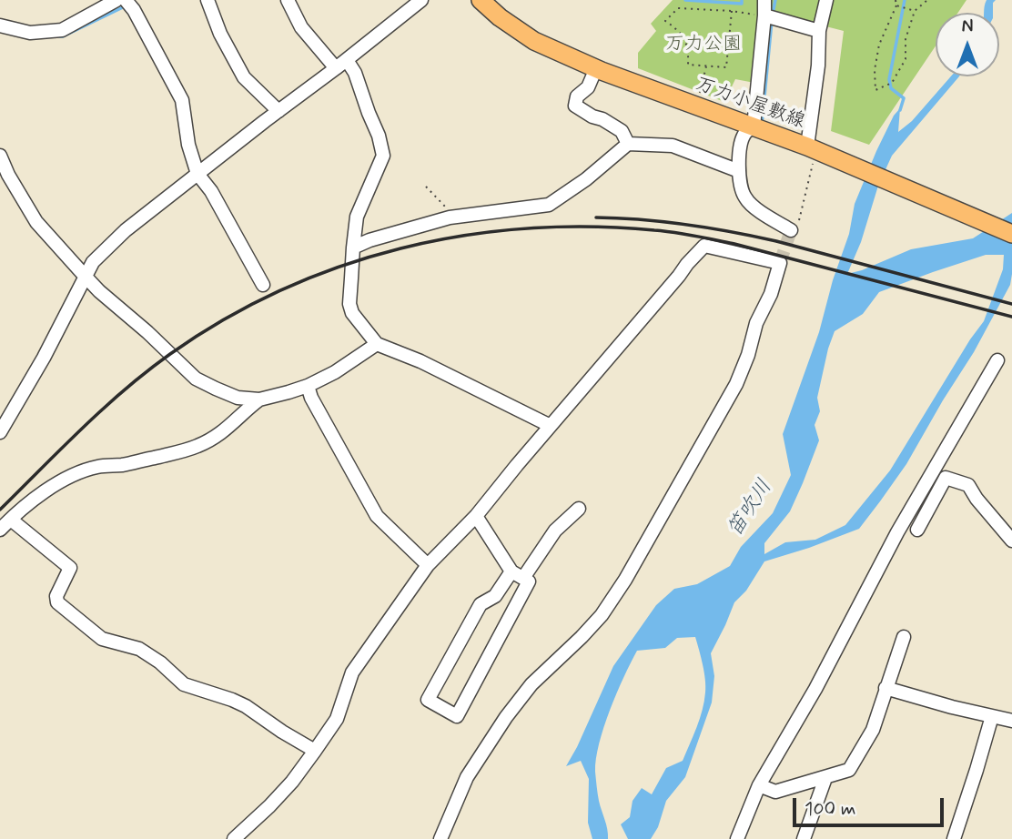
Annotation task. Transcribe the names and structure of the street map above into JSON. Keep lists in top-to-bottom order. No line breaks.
{"streets":{"main road":["万力小屋敷線"]},"water":["笛吹川"],"parks":["万力公園"],"scale_bar":"100 m","north":"top"}
